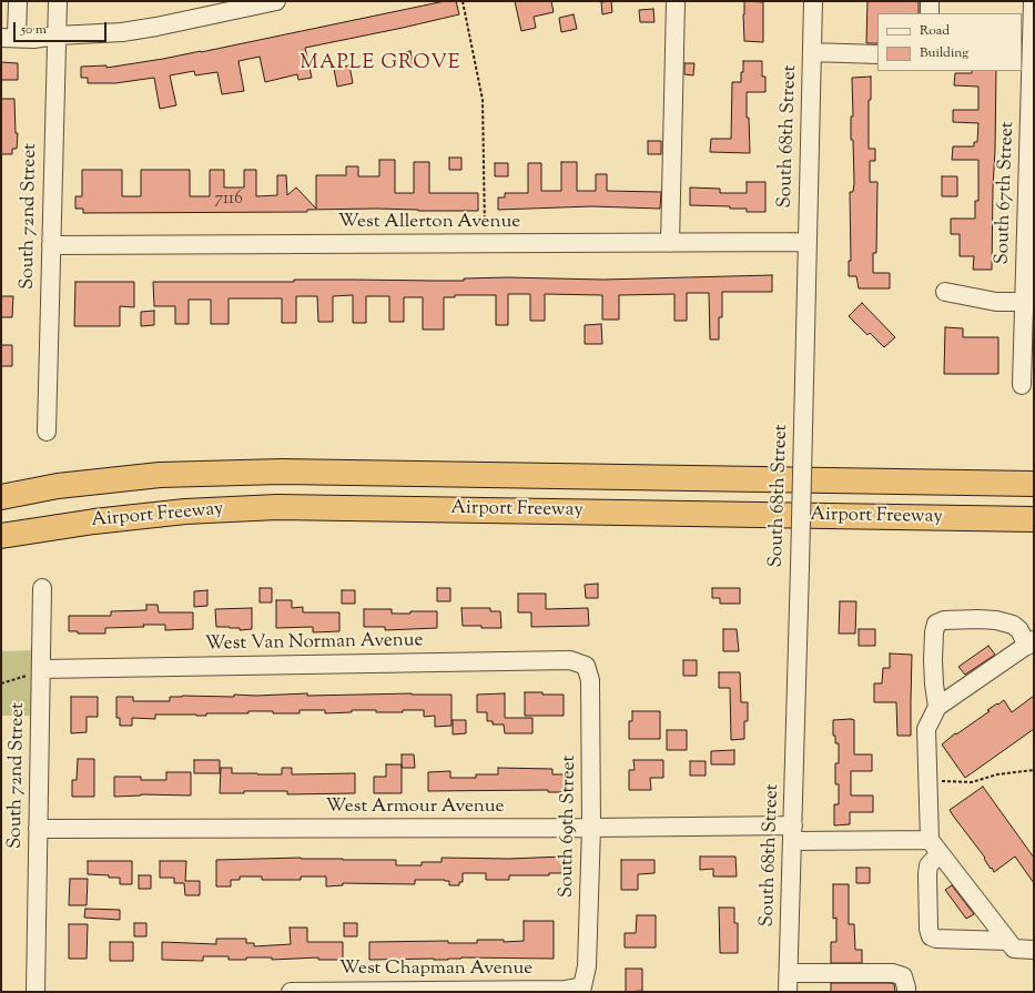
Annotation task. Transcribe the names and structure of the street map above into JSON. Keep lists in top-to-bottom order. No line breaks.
{"streets":{"highway":["Airport Freeway"],"street":["South 68th Street","South 67th Street","South 72nd Street","West Allerton Avenue","West Van Norman Avenue","West Armour Avenue","South 69th Street","West Chapman Avenue"]},"crossings":[["South 68th Street","West Allerton Avenue"],["South 68th Street","West Armour Avenue"],["South 72nd Street","West Allerton Avenue"],["South 72nd Street","West Van Norman Avenue"],["South 72nd Street","West Armour Avenue"],["West Van Norman Avenue","South 69th Street"],["West Armour Avenue","South 69th Street"],["South 69th Street","West Chapman Avenue"]],"districts":["MAPLE GROVE"],"house_numbers":["7116"],"legend":["Road","Building"],"scale_bar":"50 m"}
